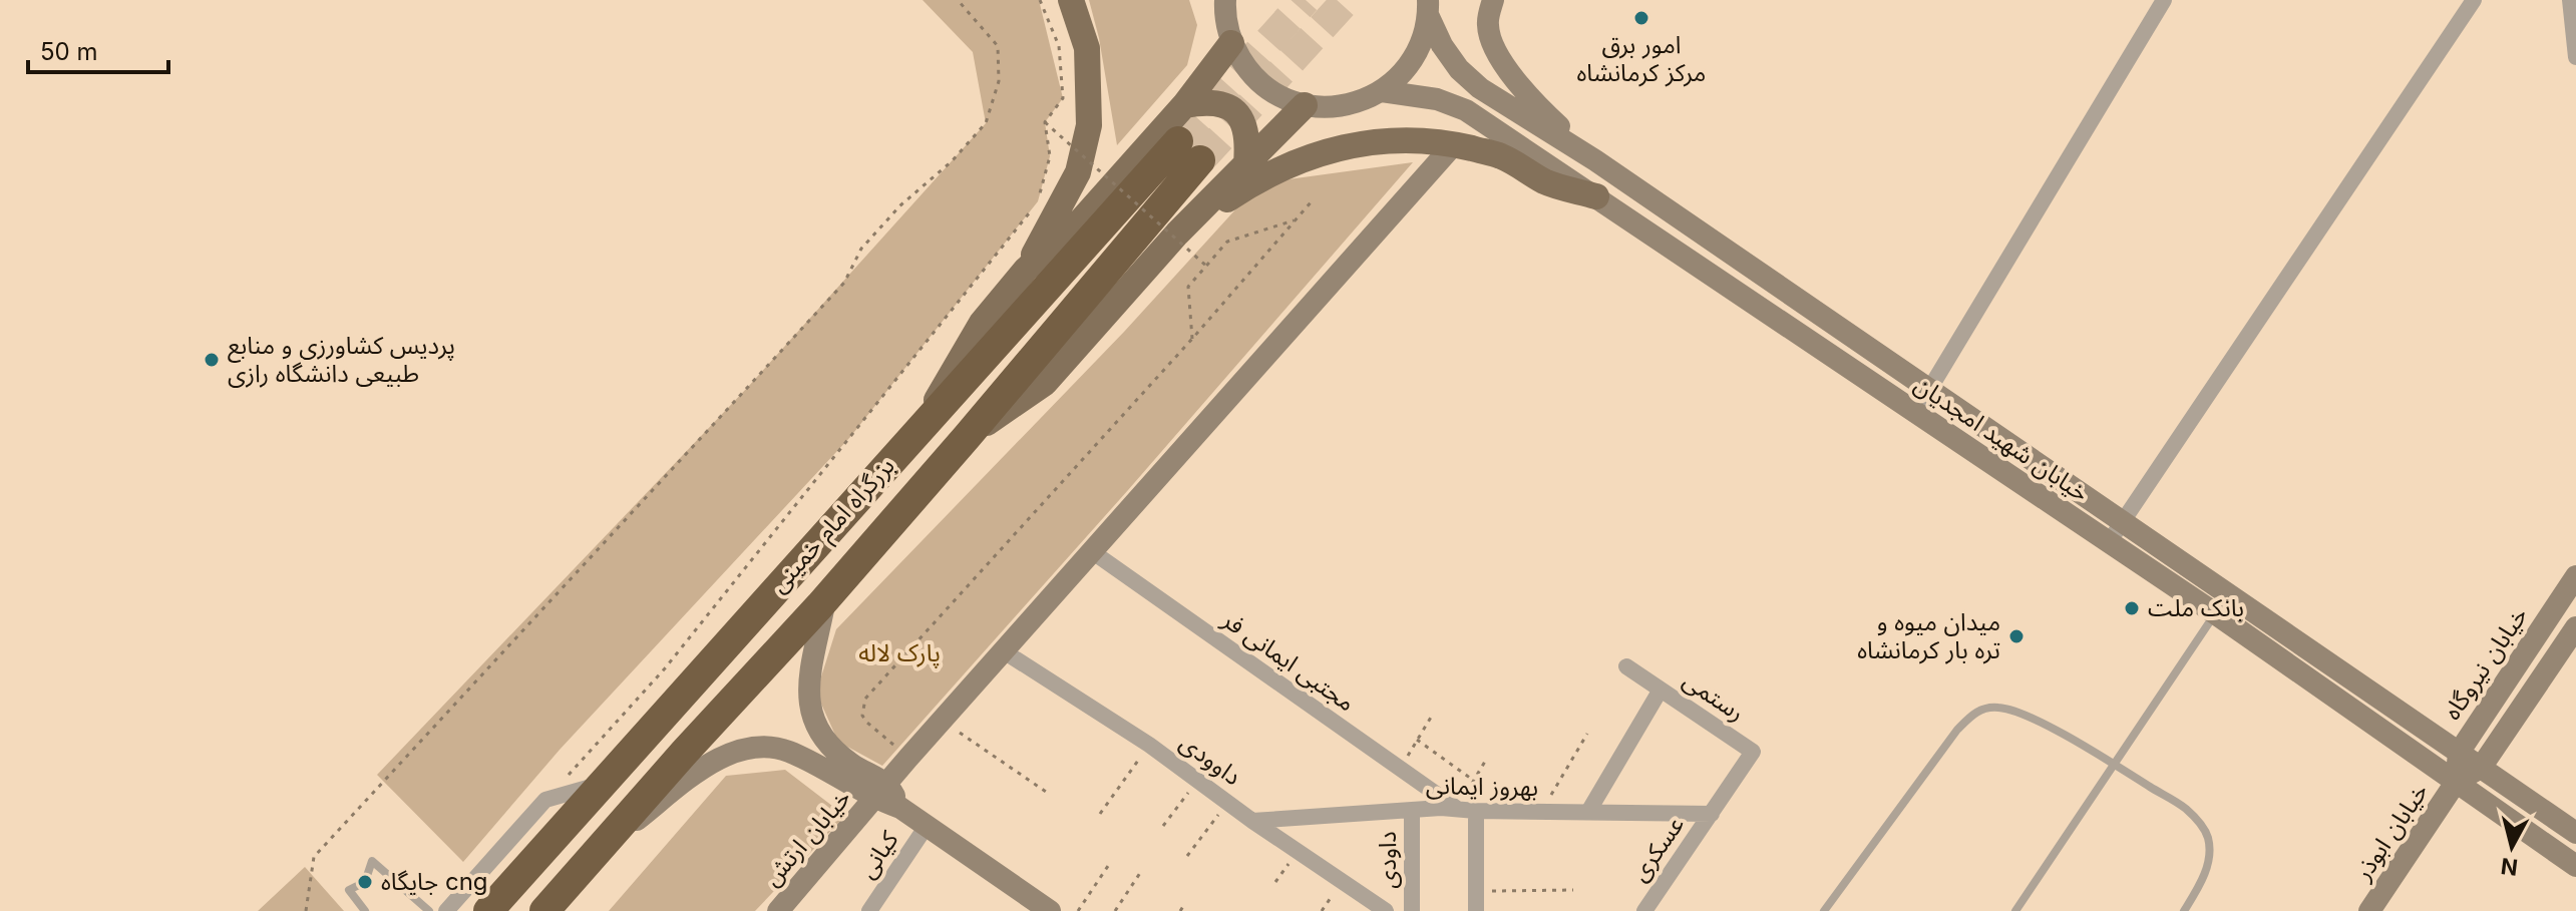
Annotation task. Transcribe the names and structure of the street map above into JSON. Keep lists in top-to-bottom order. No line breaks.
{"streets":{"highway":["بزرگراه امام خمینی"],"main road":["خیابان شهید امجدیان","خیابان نیروگاه","خیابان ابوذر","خیابان ارتش"],"street":["مجتبی ایمانی فر","رستمی","داوودی","بهروز ایمانی","عسکری","کیانی","داودی"]},"crossings":[["خیابان شهید امجدیان","خیابان نیروگاه"],["خیابان شهید امجدیان","خیابان ابوذر"],["مجتبی ایمانی فر","بهروز ایمانی"],["مجتبی ایمانی فر","خیابان ارتش"],["خیابان نیروگاه","خیابان ابوذر"],["رستمی","بهروز ایمانی"],["رستمی","عسکری"],["داوودی","بهروز ایمانی"],["داوودی","خیابان ارتش"],["بهروز ایمانی","عسکری"],["بهروز ایمانی","داودی"]],"parks":["پارک لاله"],"places":["امور برق مرکز کرمانشاه","پردیس کشاورزی و منابع طبیعی دانشگاه رازی","بانک ملت","میدان میوه و تره بار کرمانشاه","جایگاه cng"],"scale_bar":"50 m","north":"bottom"}
